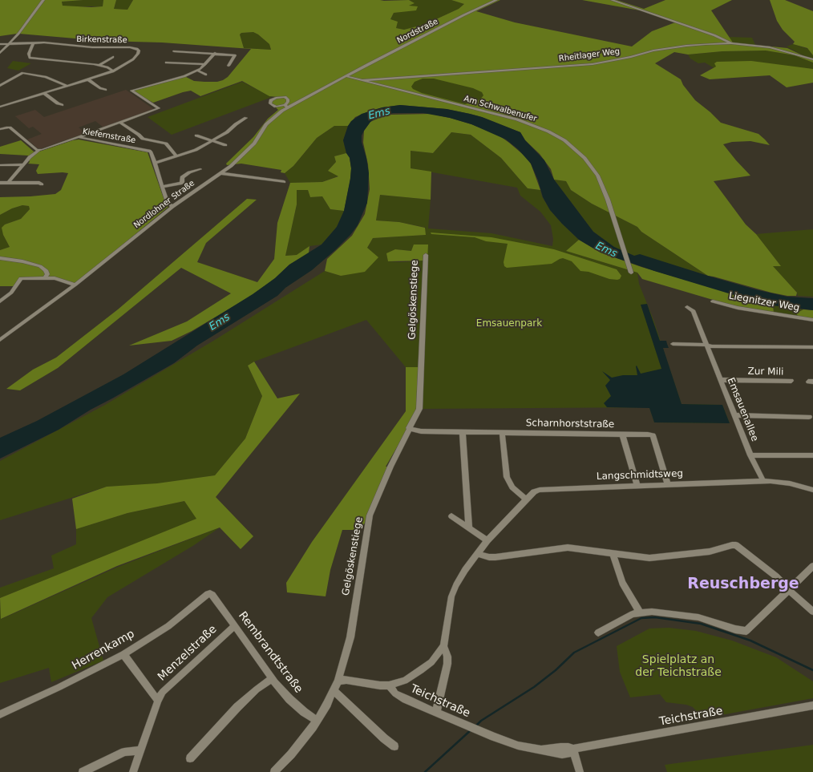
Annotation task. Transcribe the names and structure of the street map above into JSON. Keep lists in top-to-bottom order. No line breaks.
{"streets":{"street":["Nordstraße","Birkenstraße","Rheitlager Weg","Am Schwalbenufer","Kiefernstraße","Nordlohner Straße","Gelgöskenstiege","Liegnitzer Weg","Zur Mili","Emsauenallee","Scharnhorststraße","Langschmidtsweg","Herrenkamp","Rembrandtstraße","Menzelstraße","Teichstraße"]},"crossings":[["Nordstraße","Nordlohner Straße"],["Rheitlager Weg","Am Schwalbenufer"],["Kiefernstraße","Nordlohner Straße"],["Gelgöskenstiege","Scharnhorststraße"],["Gelgöskenstiege","Langschmidtsweg"],["Gelgöskenstiege","Rembrandtstraße"],["Zur Mili","Emsauenallee"],["Emsauenallee","Langschmidtsweg"],["Scharnhorststraße","Langschmidtsweg"],["Langschmidtsweg","Teichstraße"],["Herrenkamp","Rembrandtstraße"],["Herrenkamp","Menzelstraße"],["Rembrandtstraße","Menzelstraße"]],"districts":["Reuschberge"],"water":["Ems"],"parks":["Emsauenpark","Spielplatz an der Teichstraße"]}
